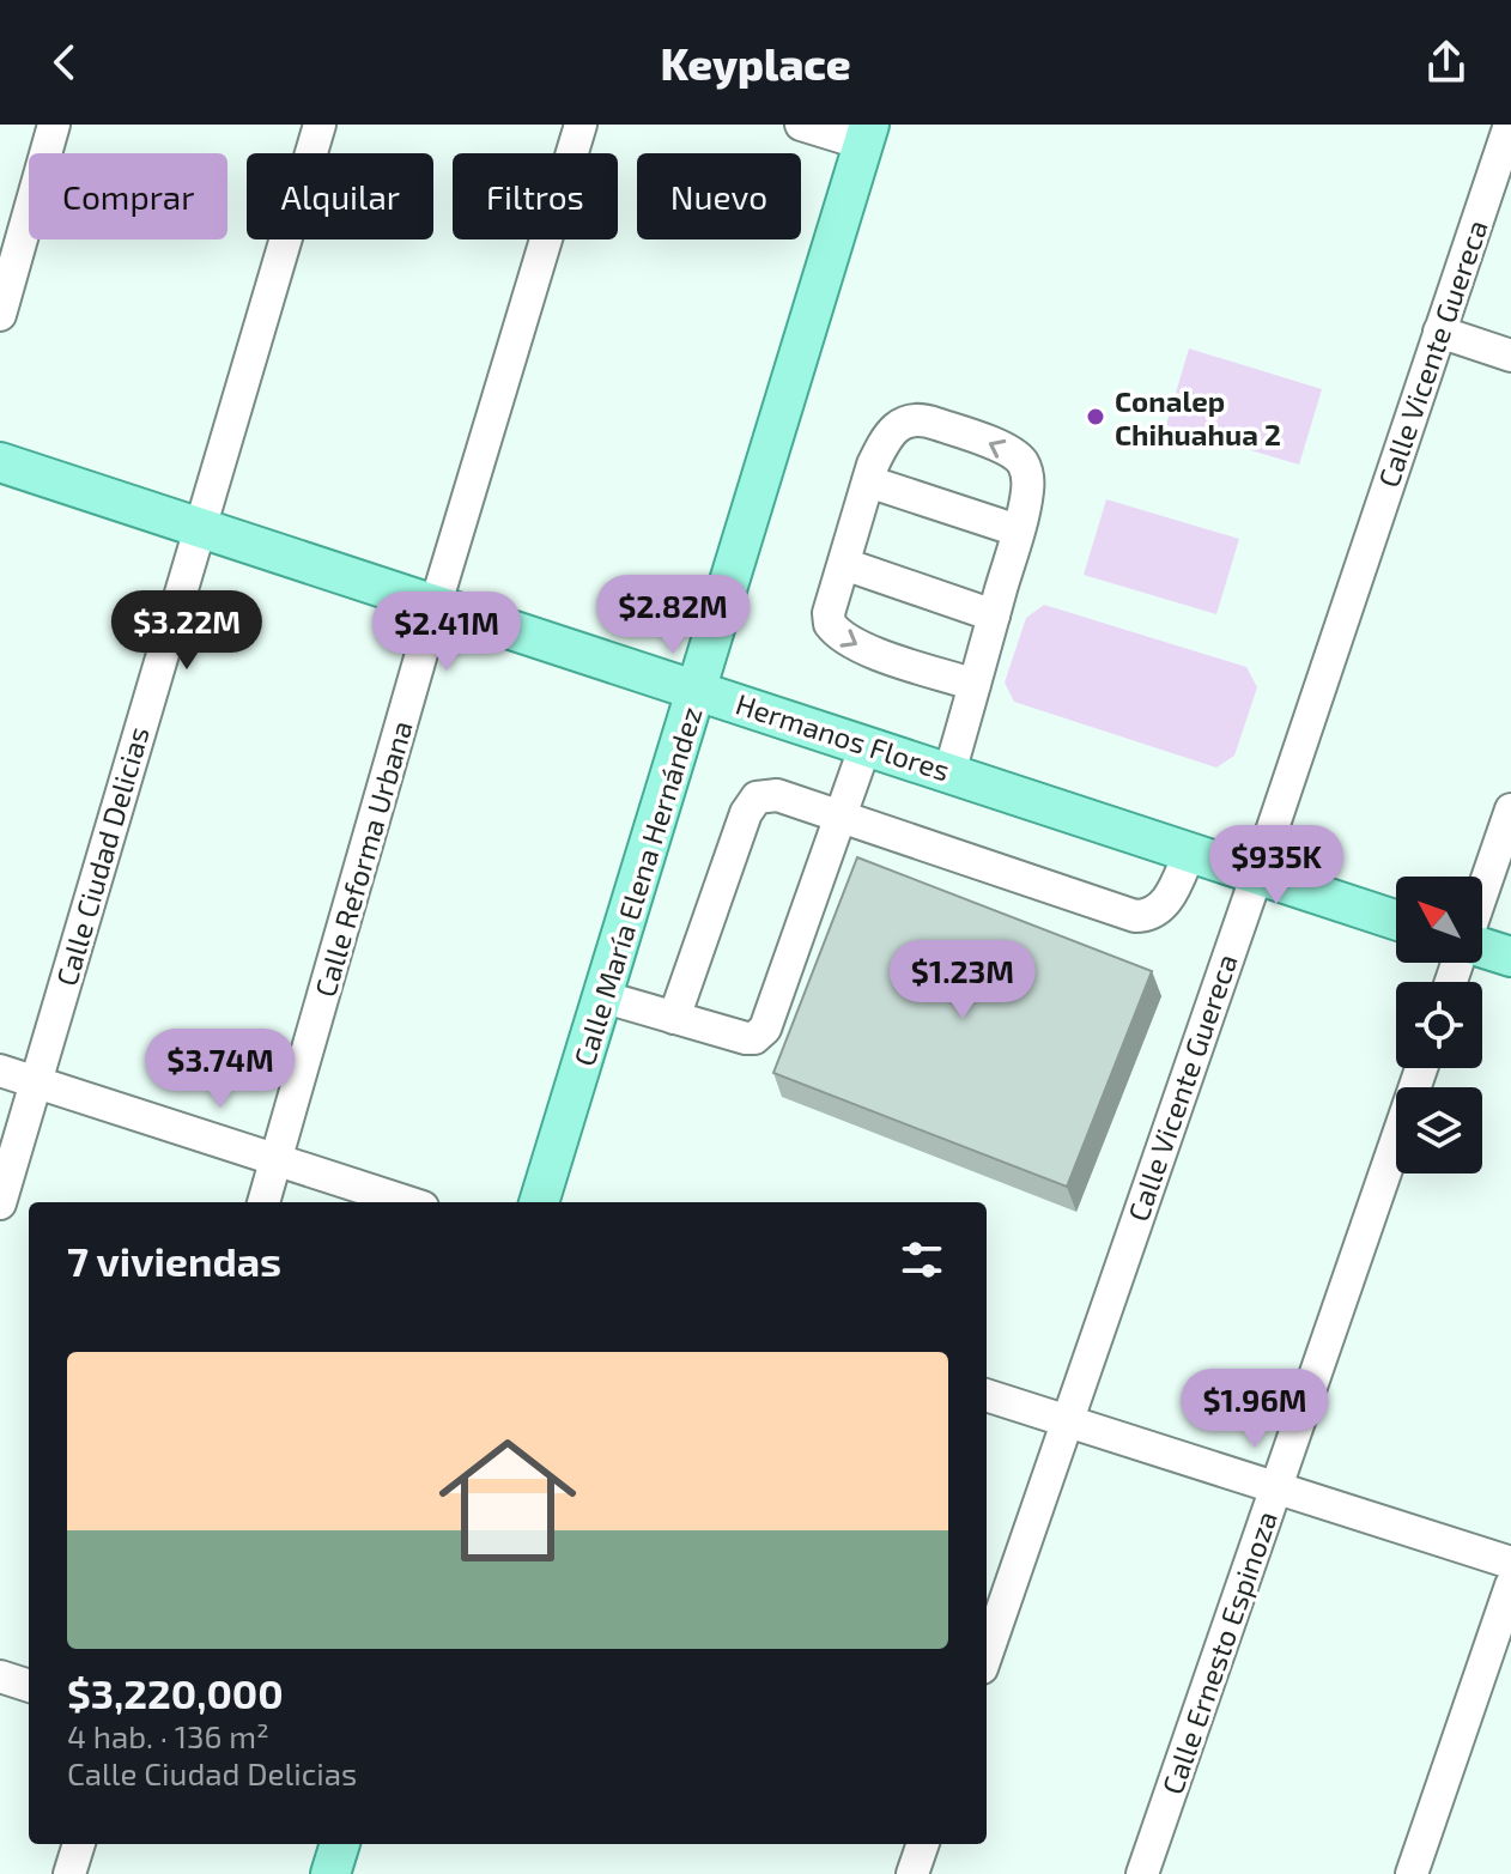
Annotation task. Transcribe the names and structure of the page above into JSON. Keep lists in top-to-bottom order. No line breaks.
{"streets":{"main road":["Hermanos Flores","Calle María Elena Hernández"],"street":["Calle Vicente Guereca","Calle Ciudad Delicias","Calle Reforma Urbana","Calle Ernesto Espinoza"]},"crossings":[["Calle Vicente Guereca","Hermanos Flores"],["Hermanos Flores","Calle Ciudad Delicias"],["Hermanos Flores","Calle Reforma Urbana"],["Hermanos Flores","Calle María Elena Hernández"]],"places":["Conalep Chihuahua 2"],"north":"top left","page":{"header":"Keyplace","chip":["Comprar","Alquilar","Filtros","Nuevo"],"price":["$2.82M","$3.22M","$2.41M","$935K","$1.23M","$3.74M","$1.96M"],"heading":"7 viviendas","list":[{"name":"$3,220,000","note":"4 hab. · 136 m² · Calle Ciudad Delicias"}]}}
